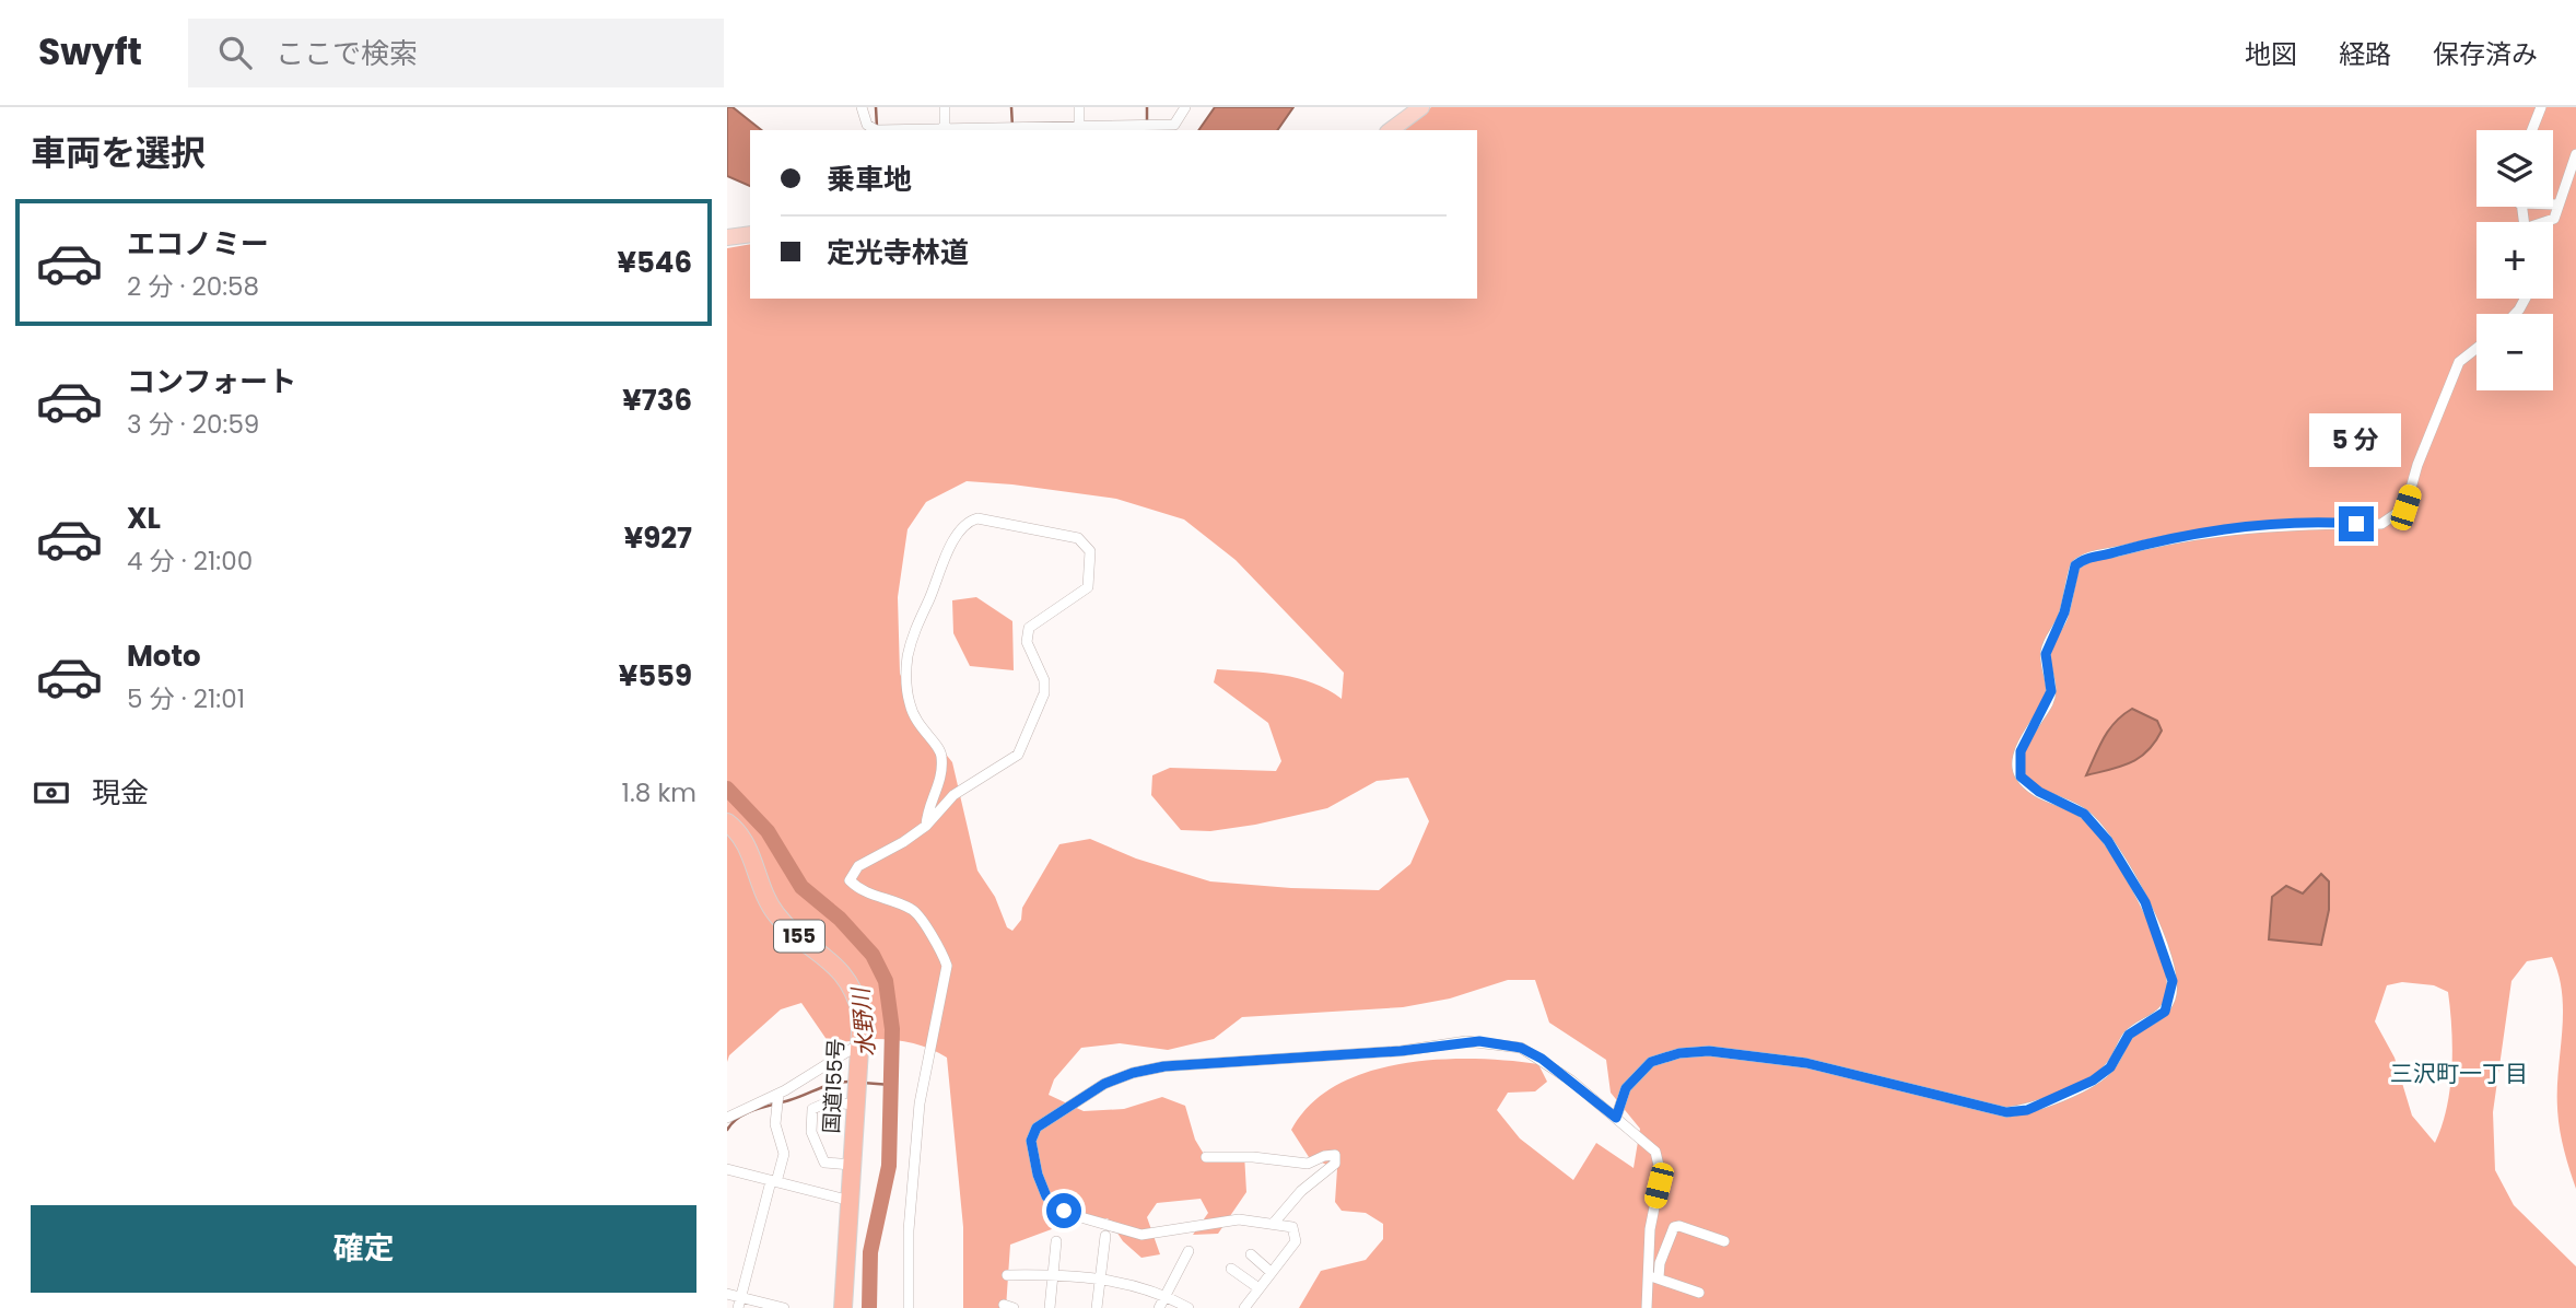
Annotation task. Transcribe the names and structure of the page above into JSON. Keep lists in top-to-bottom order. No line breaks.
{"streets":{"highway":["155","国道155号"]},"districts":["三沢町一丁目"],"water":["水野川"],"page":{"header":"Swyft","search":"ここで検索","nav":["地図","経路","保存済み"],"heading":"車両を選択","map_buttons":["+","−"],"banner":["乗車地","定光寺林道"],"list":[{"name":"エコノミー","note":"2 分 · 20:58","value":"¥546"},{"name":"コンフォート","note":"3 分 · 20:59","value":"¥736"},{"name":"XL","note":"4 分 · 21:00","value":"¥927"},{"name":"Moto","note":"5 分 · 21:01","value":"¥559"}],"bubble":"5 分","pay":["現金","1.8 km"],"buttons":"確定"}}
